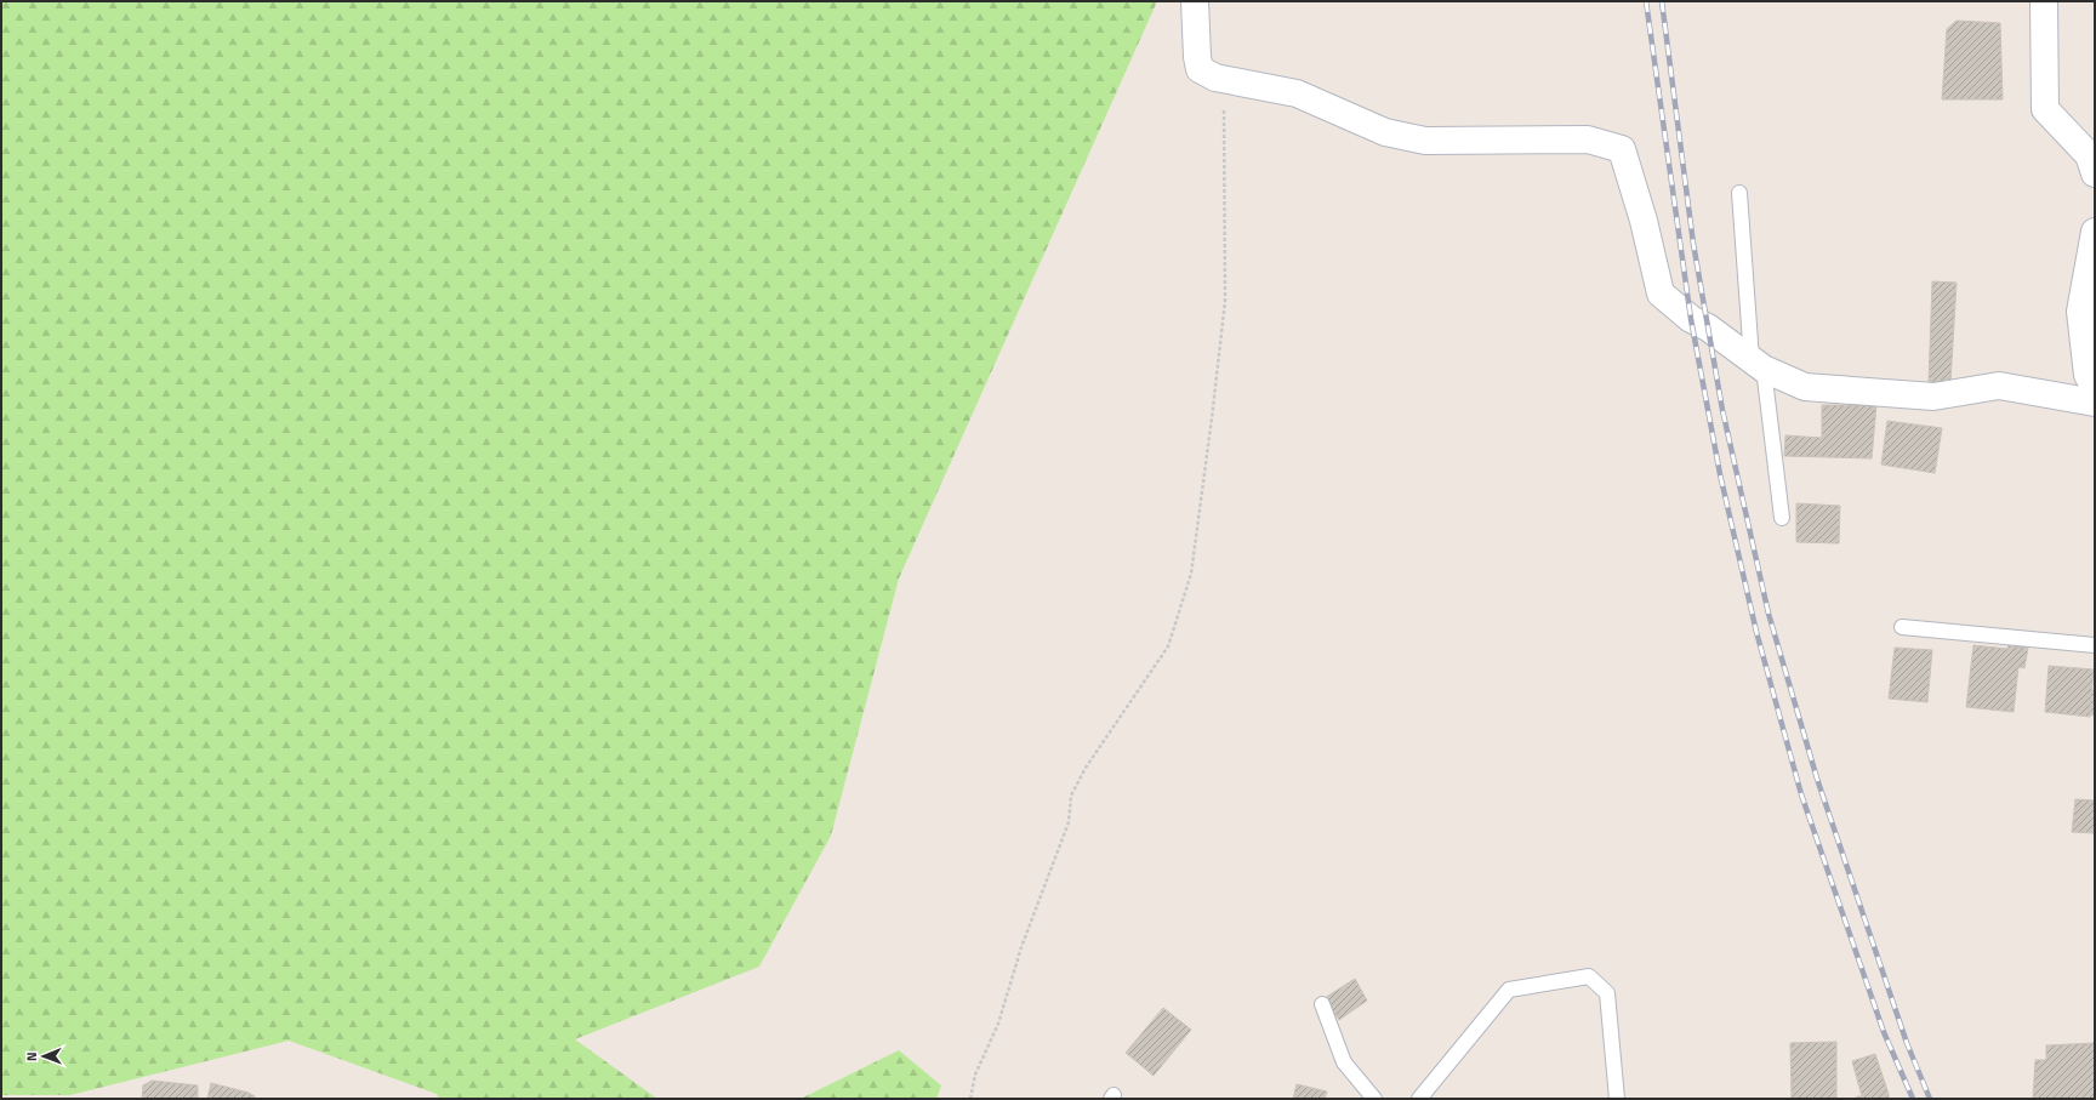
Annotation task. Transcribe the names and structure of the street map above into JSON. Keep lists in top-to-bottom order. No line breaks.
{"north":"left"}
